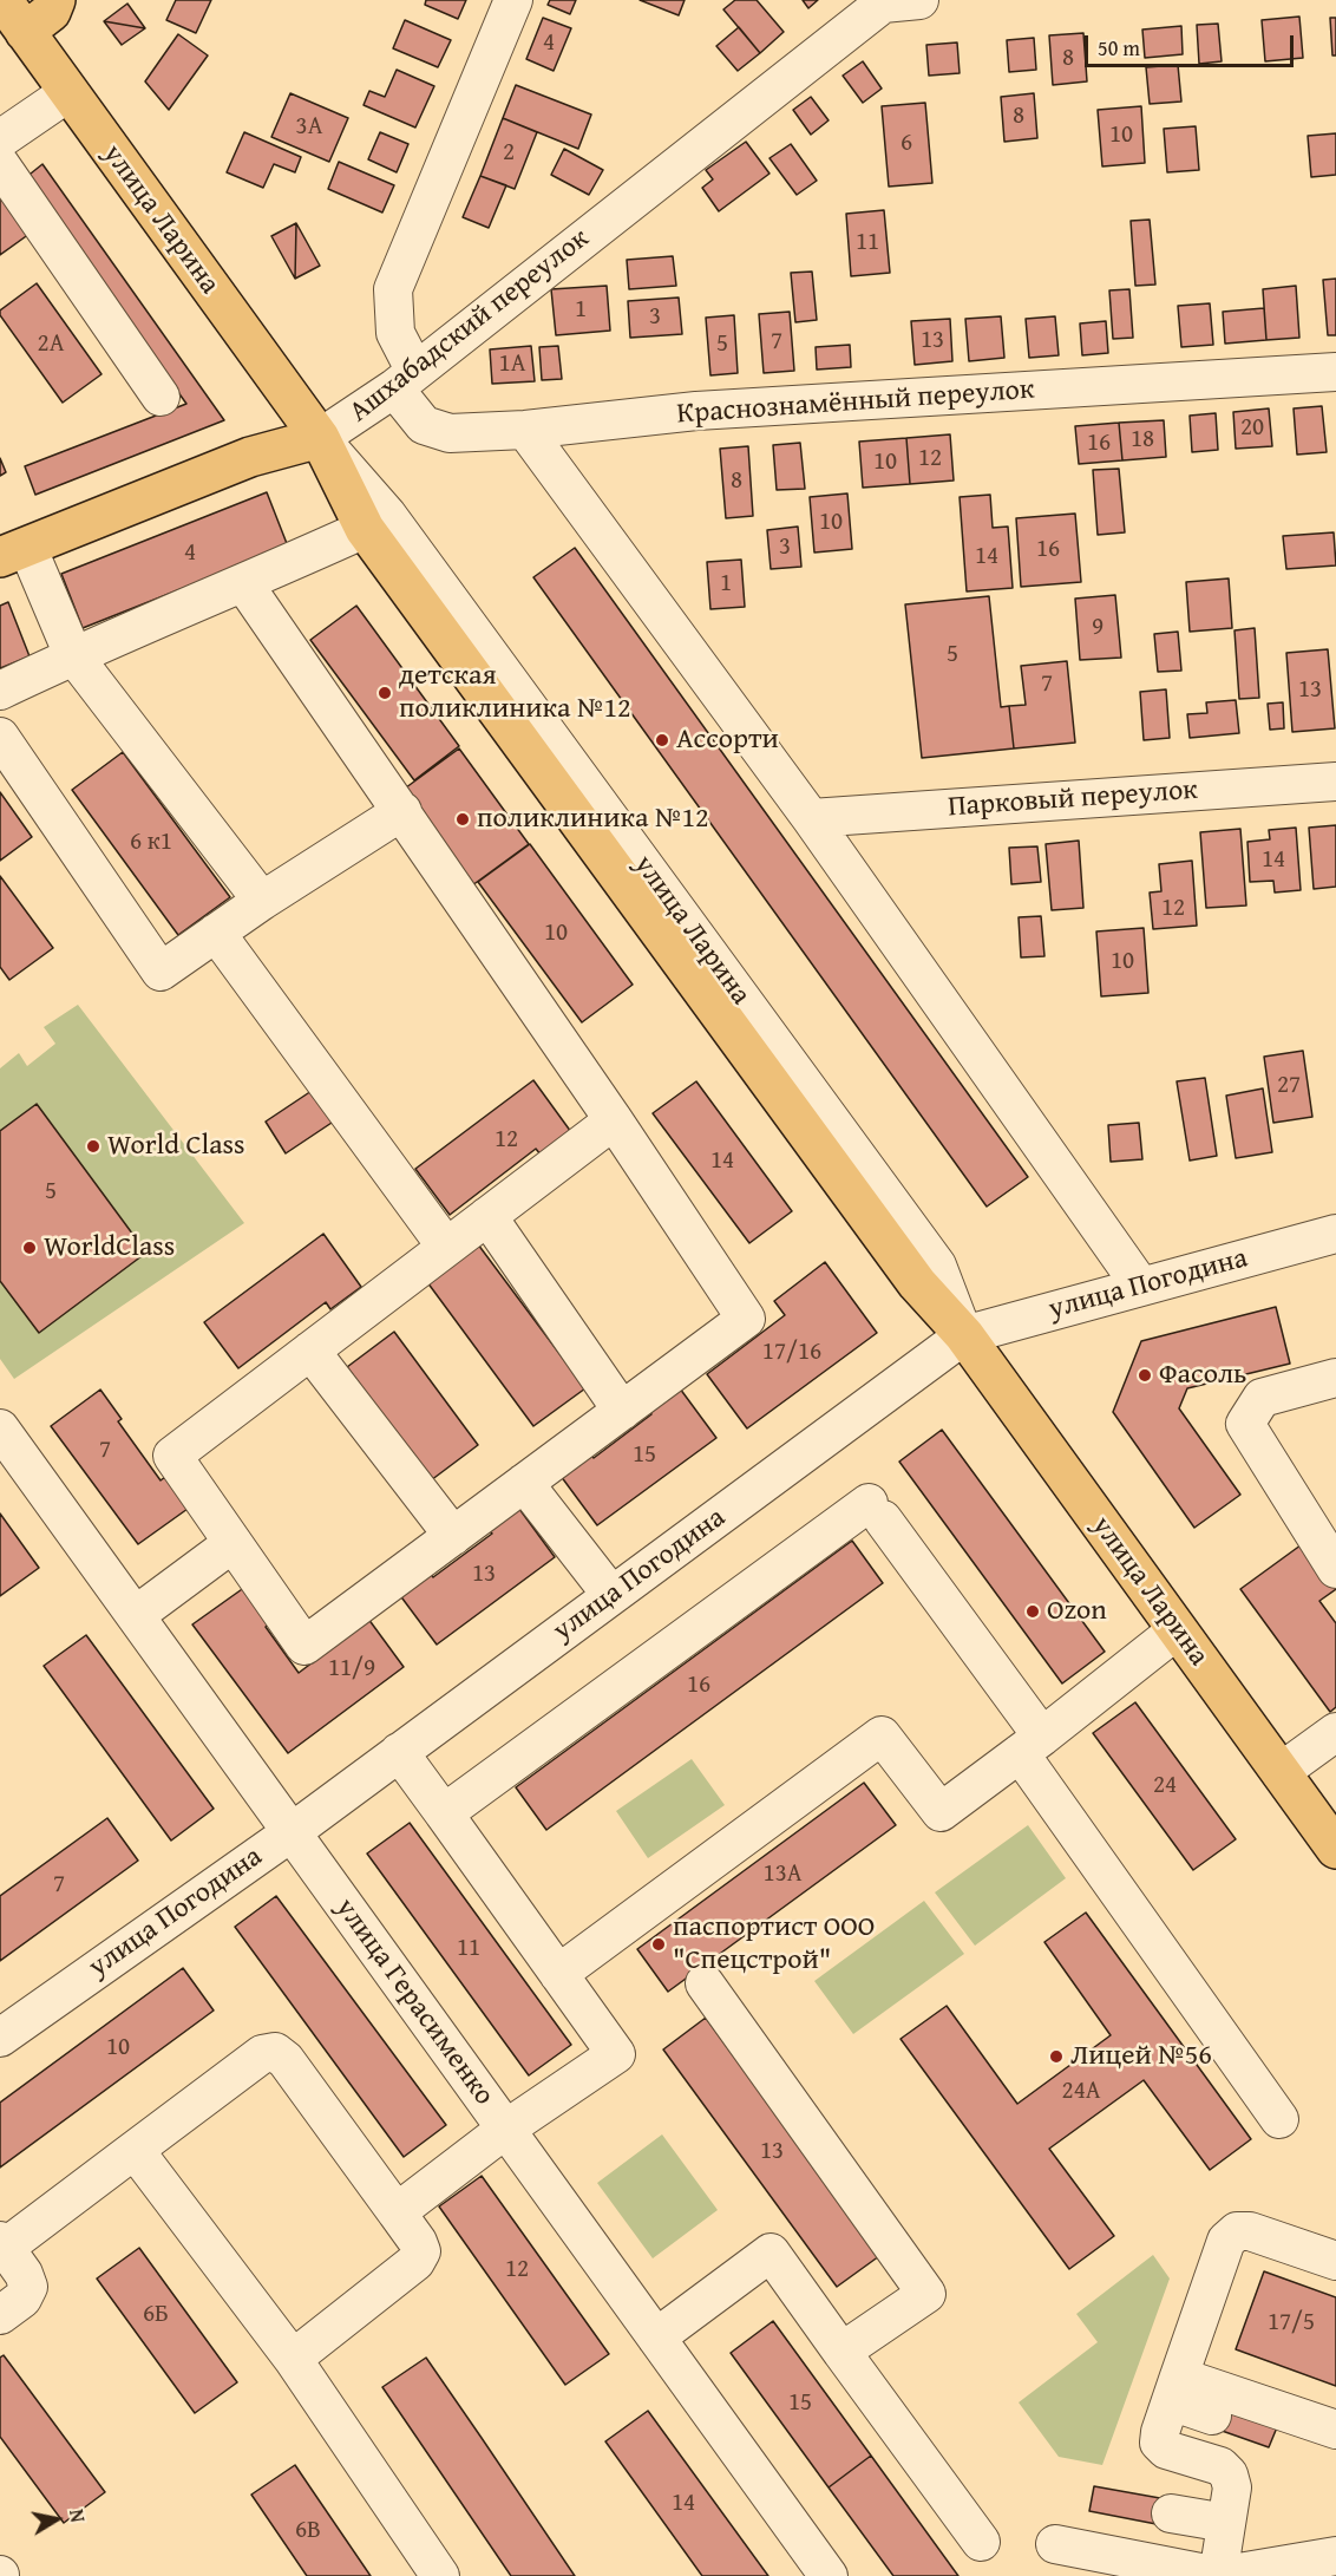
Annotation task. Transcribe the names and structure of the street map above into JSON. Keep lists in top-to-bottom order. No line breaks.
{"streets":{"main road":["улица Ларина","Ашхабадский переулок"],"street":["Краснознамённый переулок","Парковый переулок","улица Погодина","улица Герасименко"]},"crossings":[["улица Ларина","Ашхабадский переулок"],["улица Ларина","улица Погодина"],["Ашхабадский переулок","Краснознамённый переулок"],["улица Погодина","улица Герасименко"]],"places":["детская поликлиника №12","Ассорти","поликлиника №12","World Class","WorldClass","Фасоль","Ozon","паспортист ООО \"Спецстрой\"","Лицей №56"],"house_numbers":["4","8","8","3А","10","6","2","11","1","3","13","7","2А","5","1А","20","18","16","12","10","8","10","3","16","4","14","1","9","5","7","13","6 к1","14","12","10","10","27","12","14","5","17/16","7","15","13","11/9","16","24","13А","7","11","10","24А","13","12","6Б","17/5","15","14","6В"],"scale_bar":"50 m","north":"right"}
